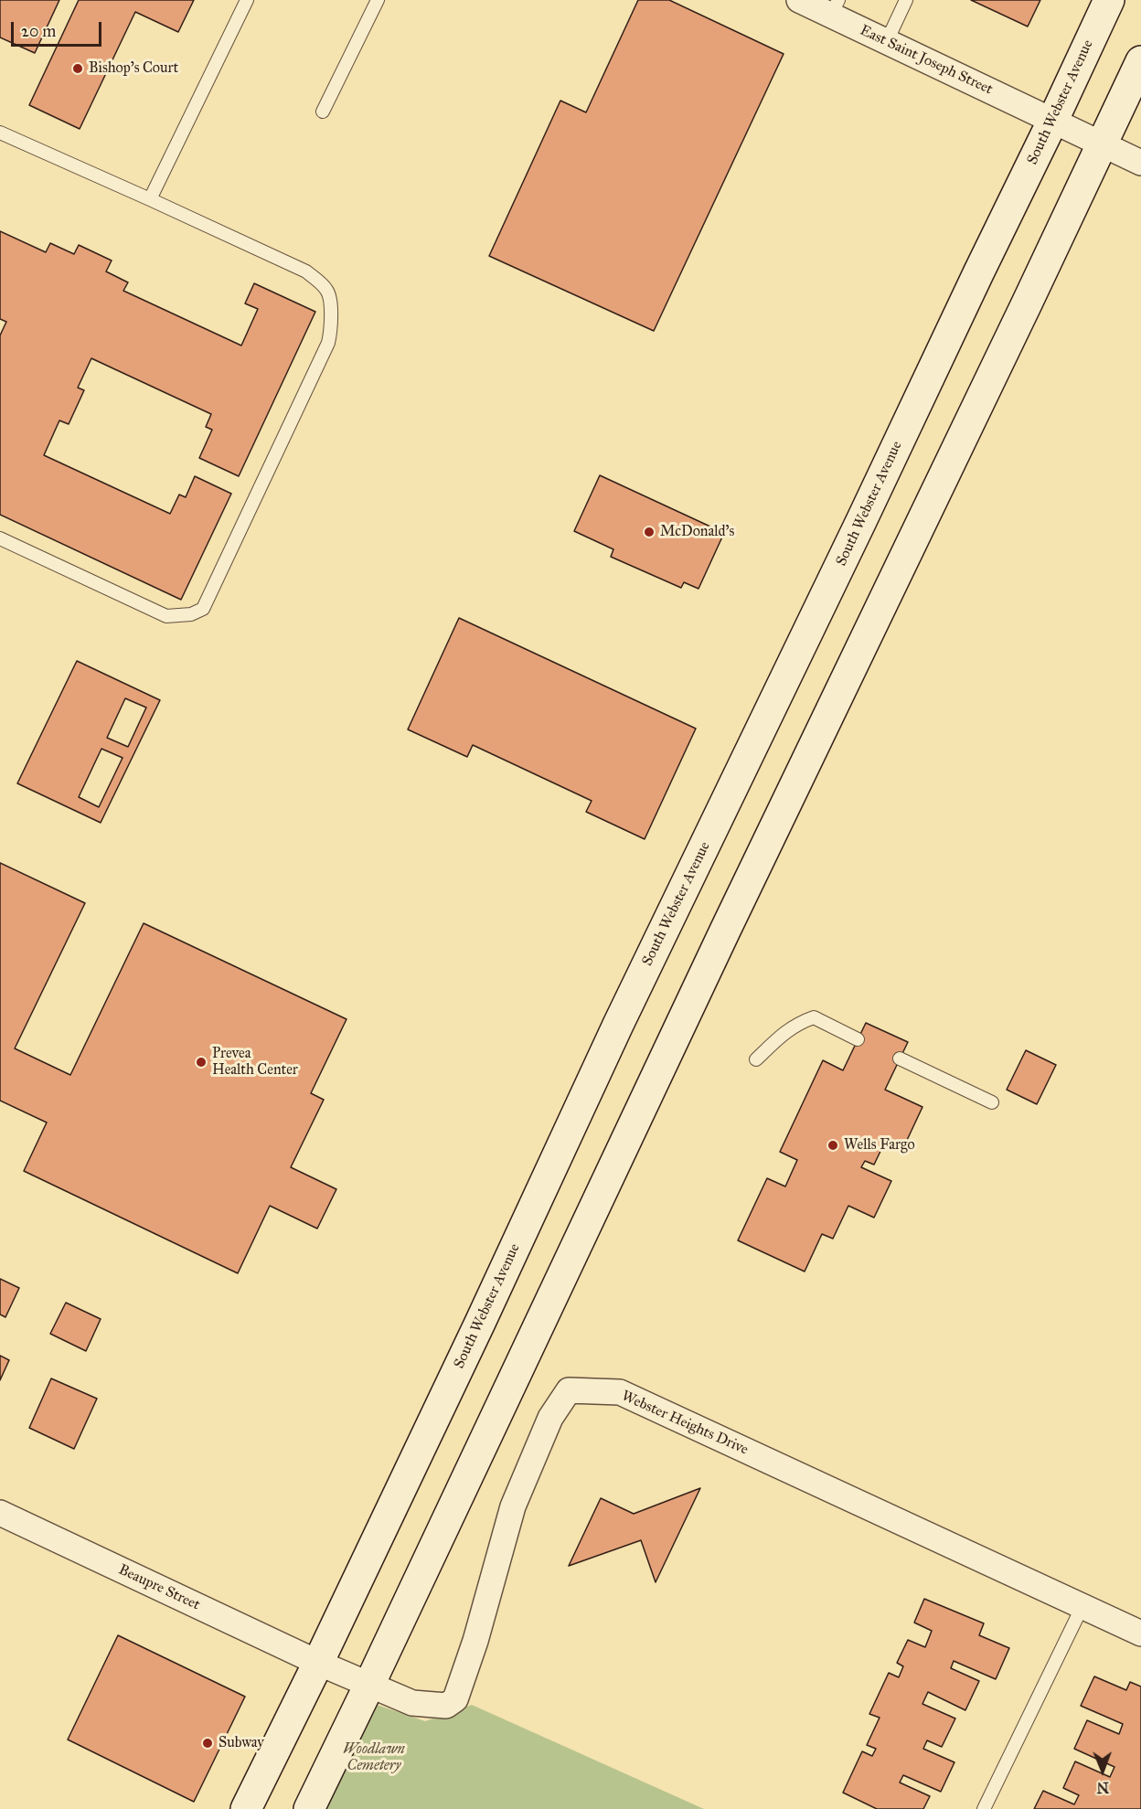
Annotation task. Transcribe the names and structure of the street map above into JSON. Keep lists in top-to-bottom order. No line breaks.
{"streets":{"main road":["South Webster Avenue"],"street":["East Saint Joseph Street","Webster Heights Drive","Beaupre Street"]},"crossings":[["East Saint Joseph Street","South Webster Avenue"],["South Webster Avenue","Webster Heights Drive"],["South Webster Avenue","Beaupre Street"],["Webster Heights Drive","Beaupre Street"]],"parks":["Woodlawn Cemetery"],"places":["Bishop's Court","McDonald's","Prevea Health Center","Wells Fargo","Subway"],"scale_bar":"20 m","north":"bottom"}
